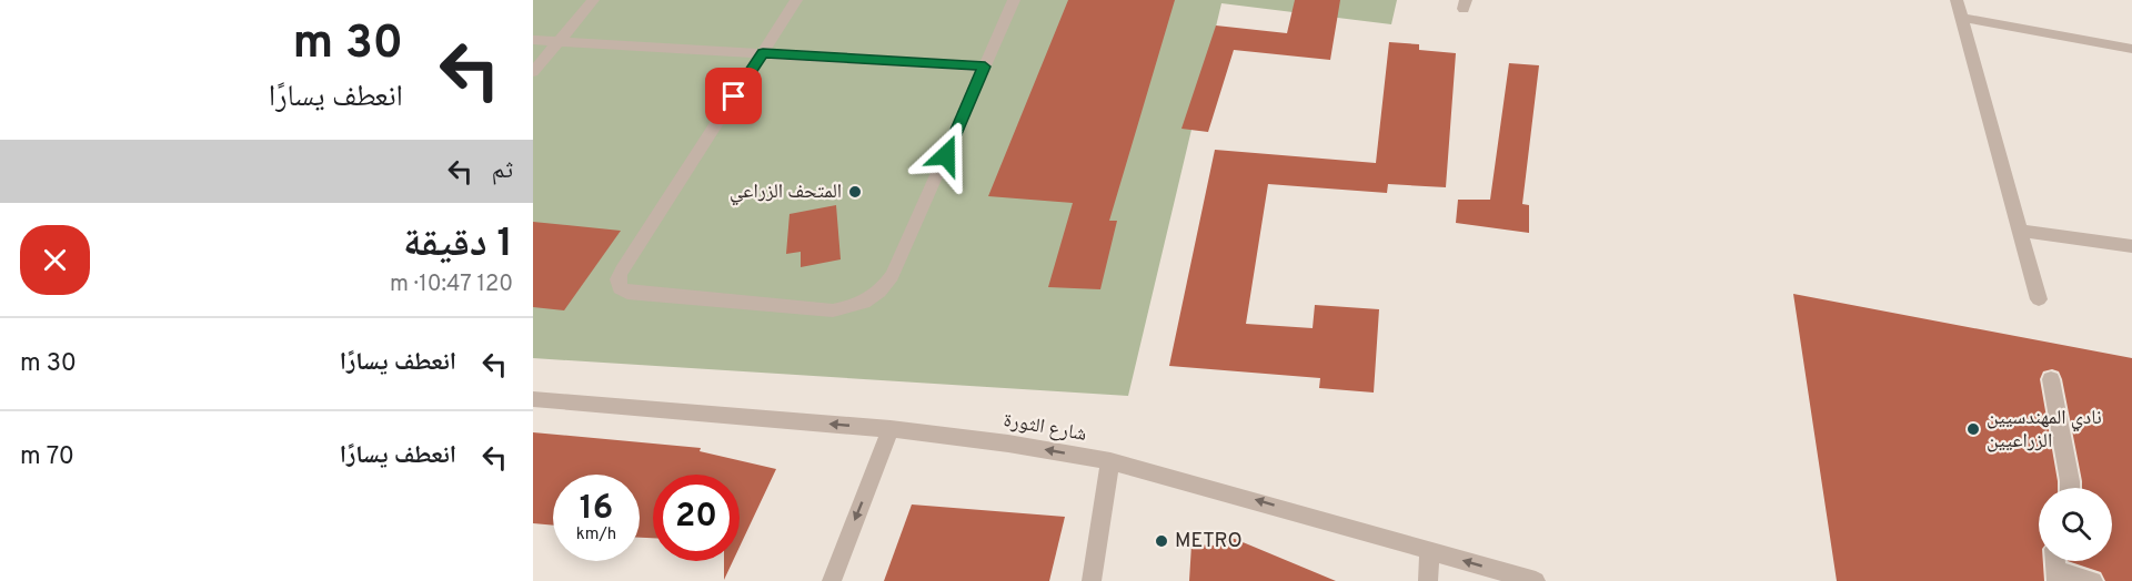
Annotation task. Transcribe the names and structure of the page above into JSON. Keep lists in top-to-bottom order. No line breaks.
{"streets":{"street":["شارع الثورة"]},"one_way":["شارع الثورة"],"places":["المتحف الزراعي","نادي المهندسيين الزراعيين","METRO"],"page":{"turn":["30 m","انعطف يسارًا"],"then":"ثم","heading":["1 دقيقة","120 m · 10:47"],"list":[{"name":"انعطف يسارًا","value":"30 m"},{"name":"انعطف يسارًا","value":"70 m"}],"speed":"16 km/h","limit":"20"}}
